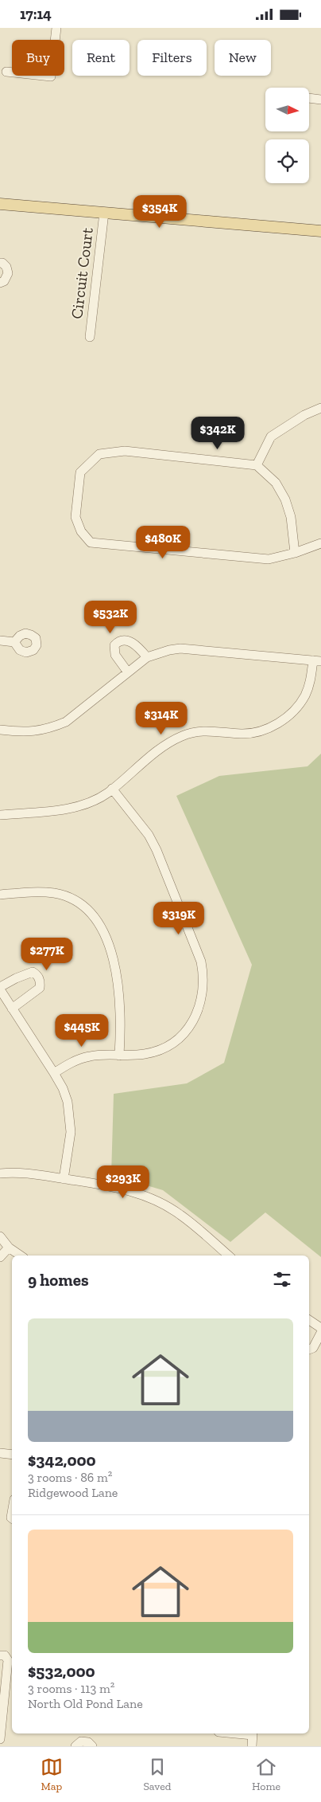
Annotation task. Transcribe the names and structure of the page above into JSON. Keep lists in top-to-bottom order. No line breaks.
{"streets":{"street":["Circuit Court"]},"north":"right","page":{"status":"17:14","chip":["Buy","Rent","Filters","New"],"price":["$354K","$342K","$480K","$532K","$314K","$319K","$277K","$445K","$293K"],"heading":"9 homes","list":[{"name":"$342,000","note":"3 rooms · 86 m² · Ridgewood Lane"},{"name":"$532,000","note":"3 rooms · 113 m² · North Old Pond Lane"}],"tabs":["Map","Saved","Home"]}}
